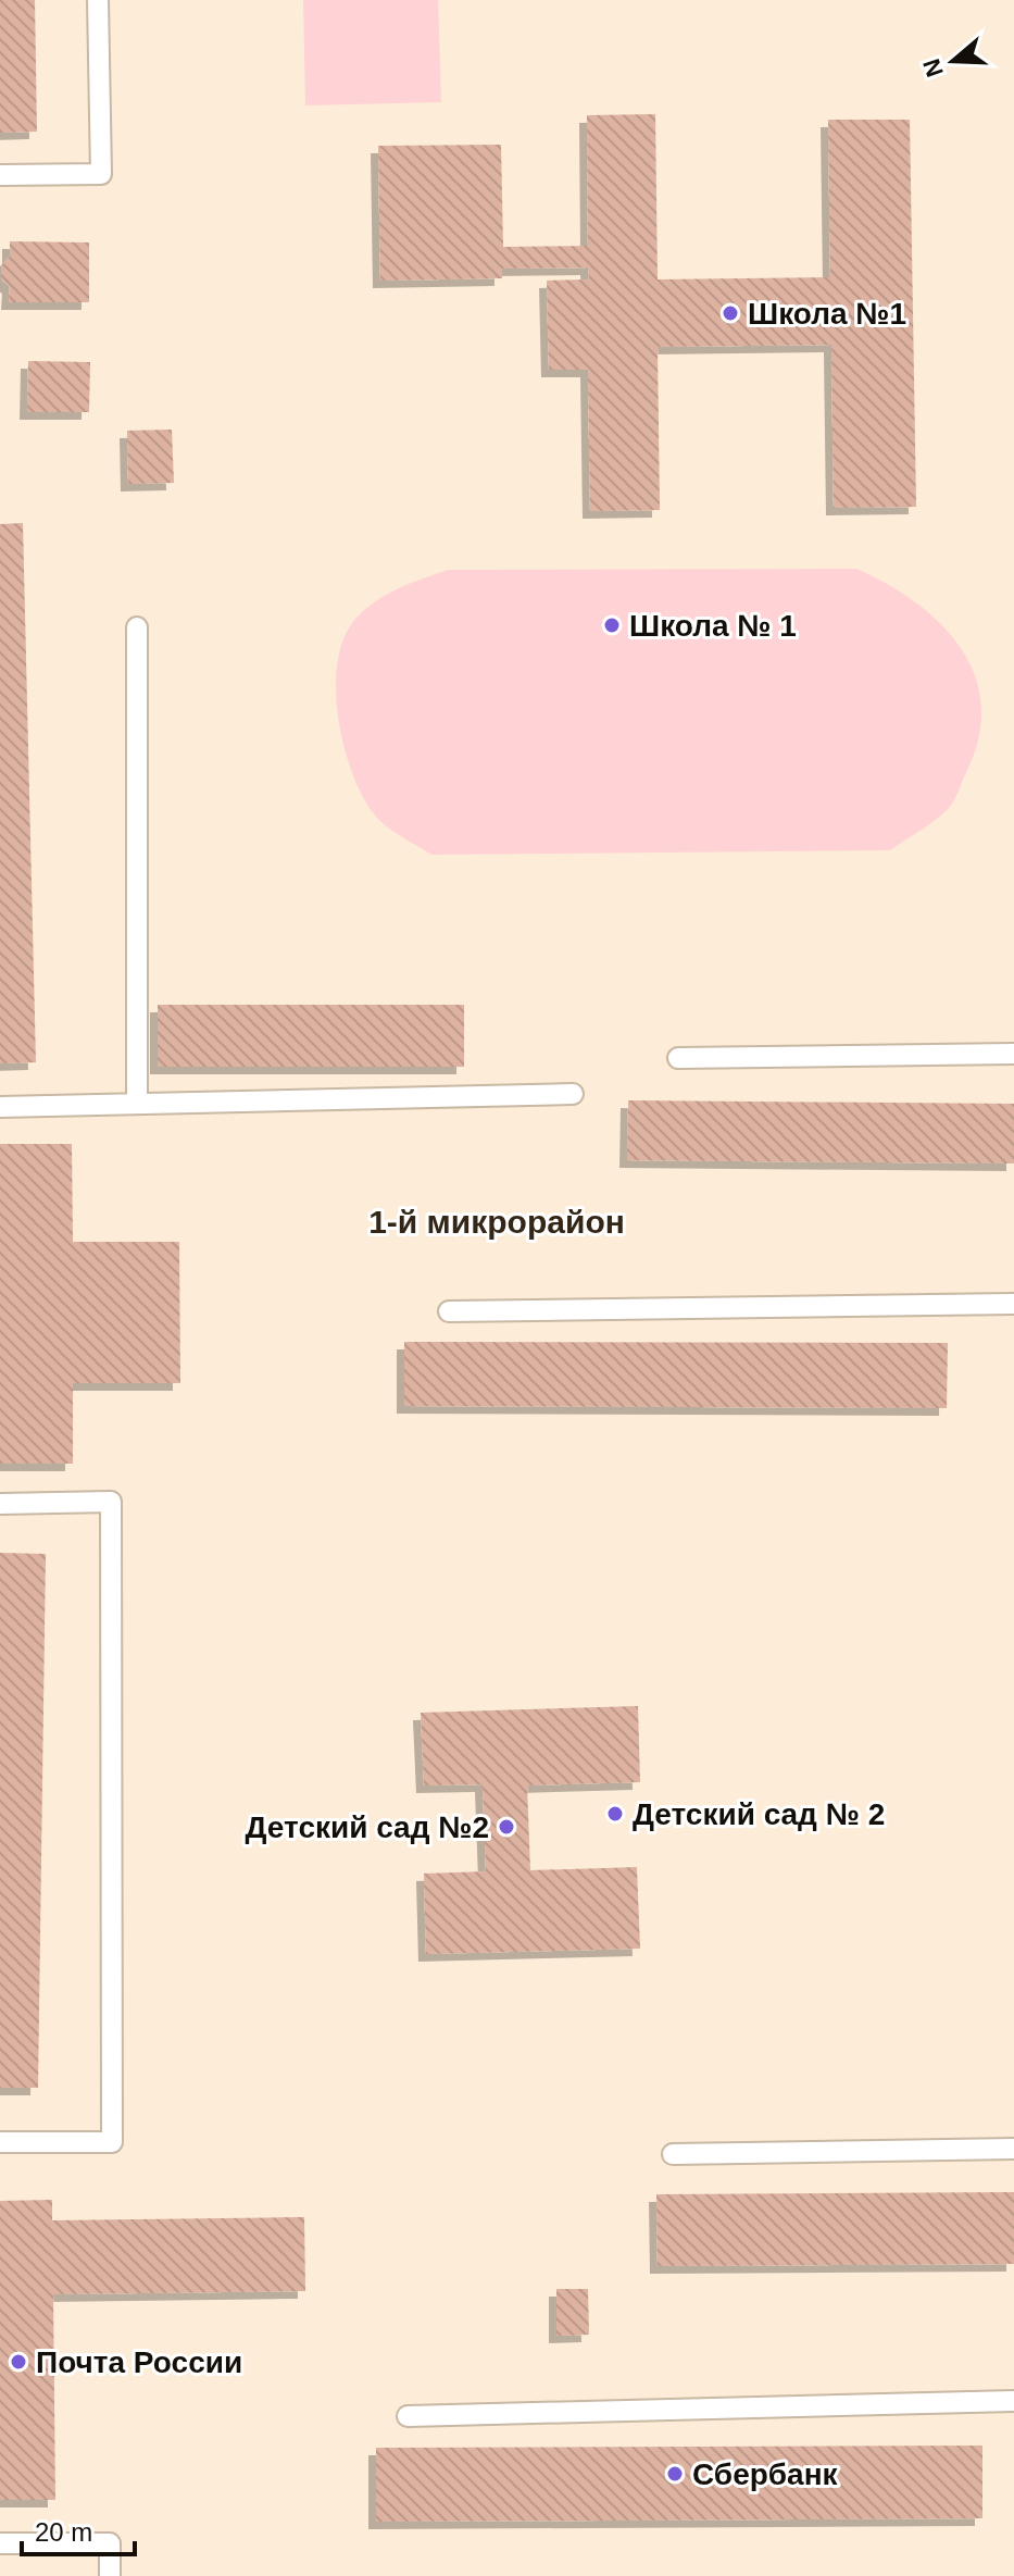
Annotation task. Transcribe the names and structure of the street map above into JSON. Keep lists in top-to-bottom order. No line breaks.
{"districts":["1-й микрорайон"],"places":["Школа №1","Школа № 1","Детский сад № 2","Детский сад №2","Почта России","Сбербанк"],"scale_bar":"20 m","north":"left"}
